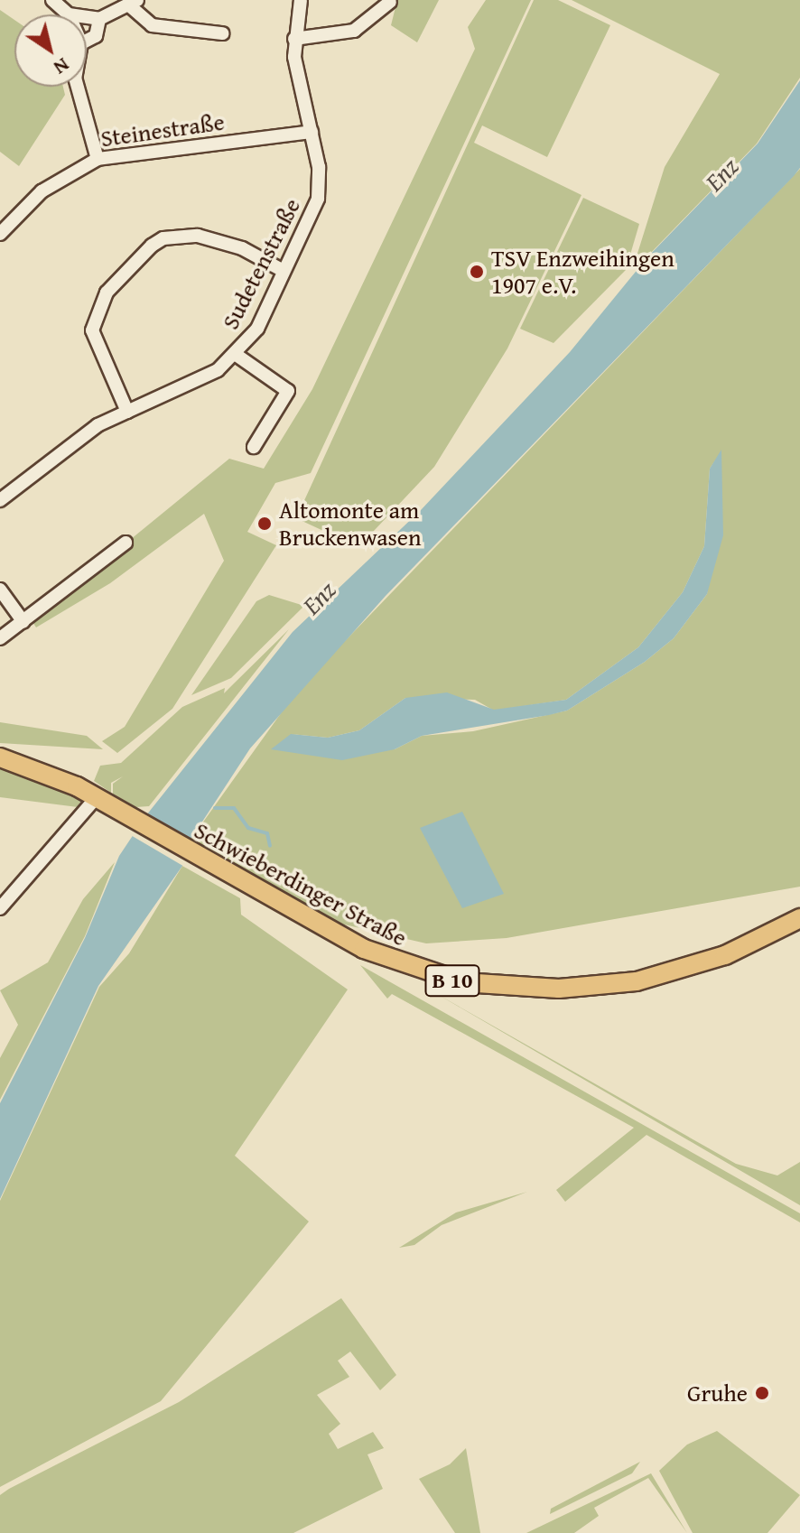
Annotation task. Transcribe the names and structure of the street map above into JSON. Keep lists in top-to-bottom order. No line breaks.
{"streets":{"main road":["Schwieberdinger Straße","B 10"],"street":["Steinestraße","Sudetenstraße"]},"crossings":[["Steinestraße","Sudetenstraße"]],"water":["Enz"],"places":["TSV Enzweihingen 1907 e.V.","Altomonte am Bruckenwasen","Gruhe"],"north":"bottom right"}
